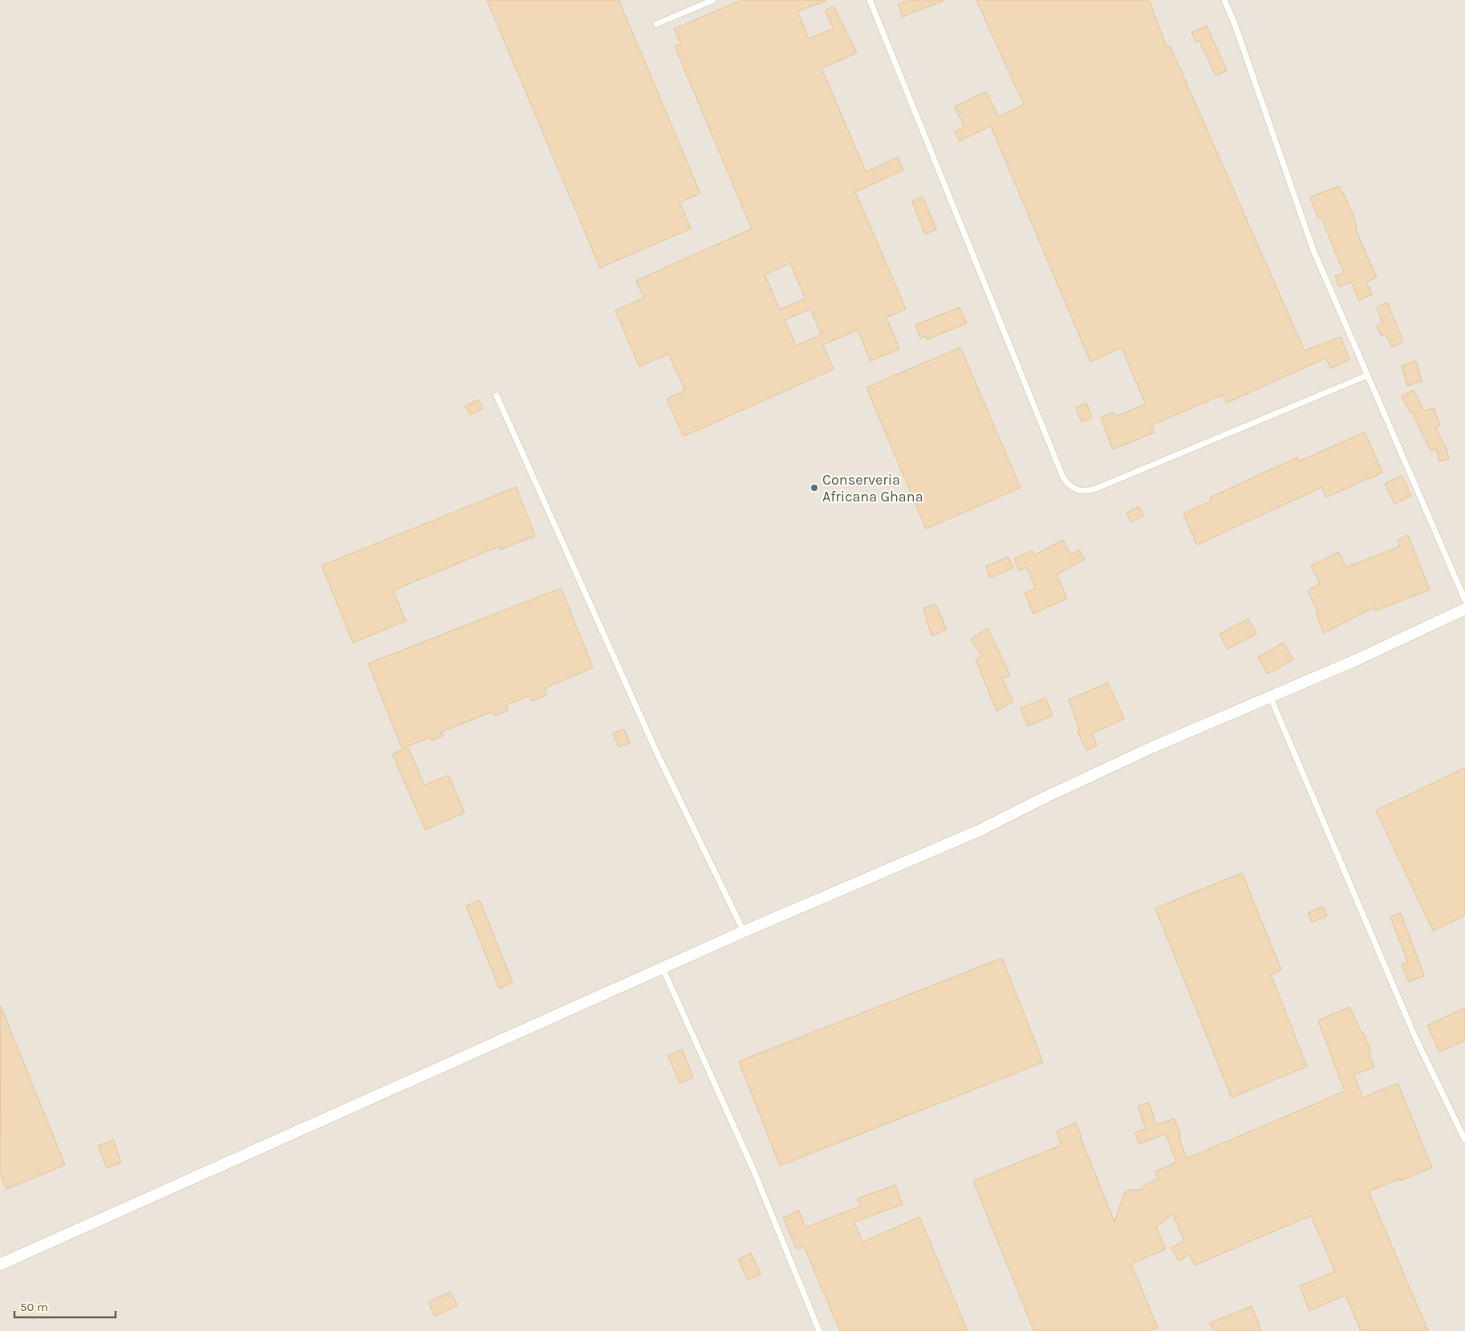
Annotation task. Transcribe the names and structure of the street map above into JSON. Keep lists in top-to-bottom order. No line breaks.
{"places":["Conserveria Africana Ghana"],"scale_bar":"50 m"}
